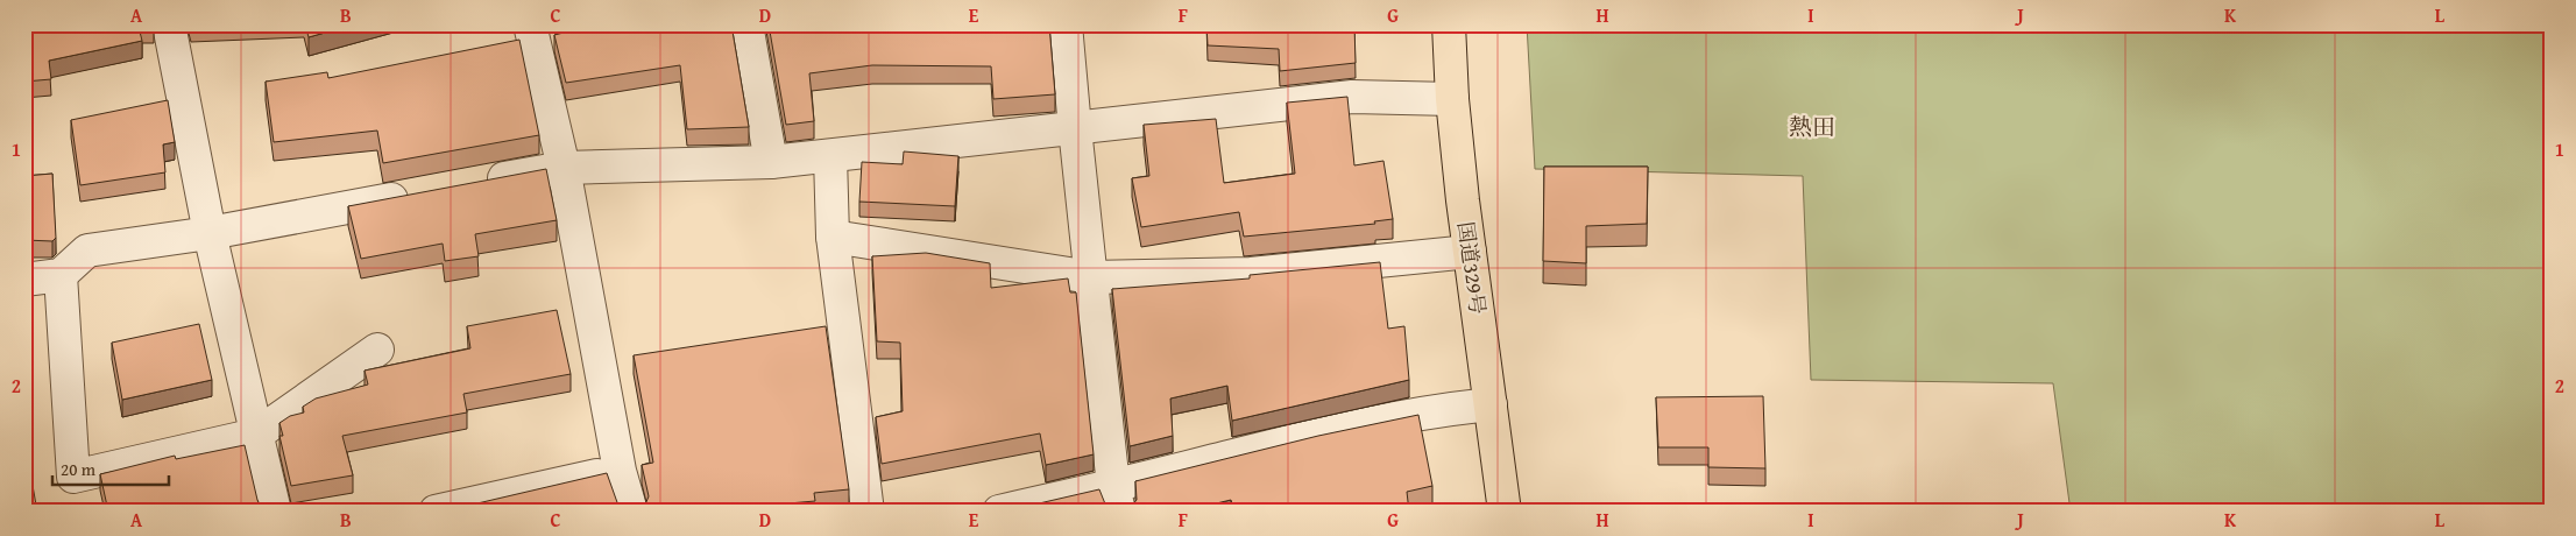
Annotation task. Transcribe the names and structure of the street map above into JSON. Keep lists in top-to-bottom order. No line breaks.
{"streets":{"highway":["国道329号"]},"districts":["熱田"],"scale_bar":"20 m","grid":{"columns":["A","B","C","D","E","F","G","H","I","J","K","L"],"rows":["1","2"]}}
